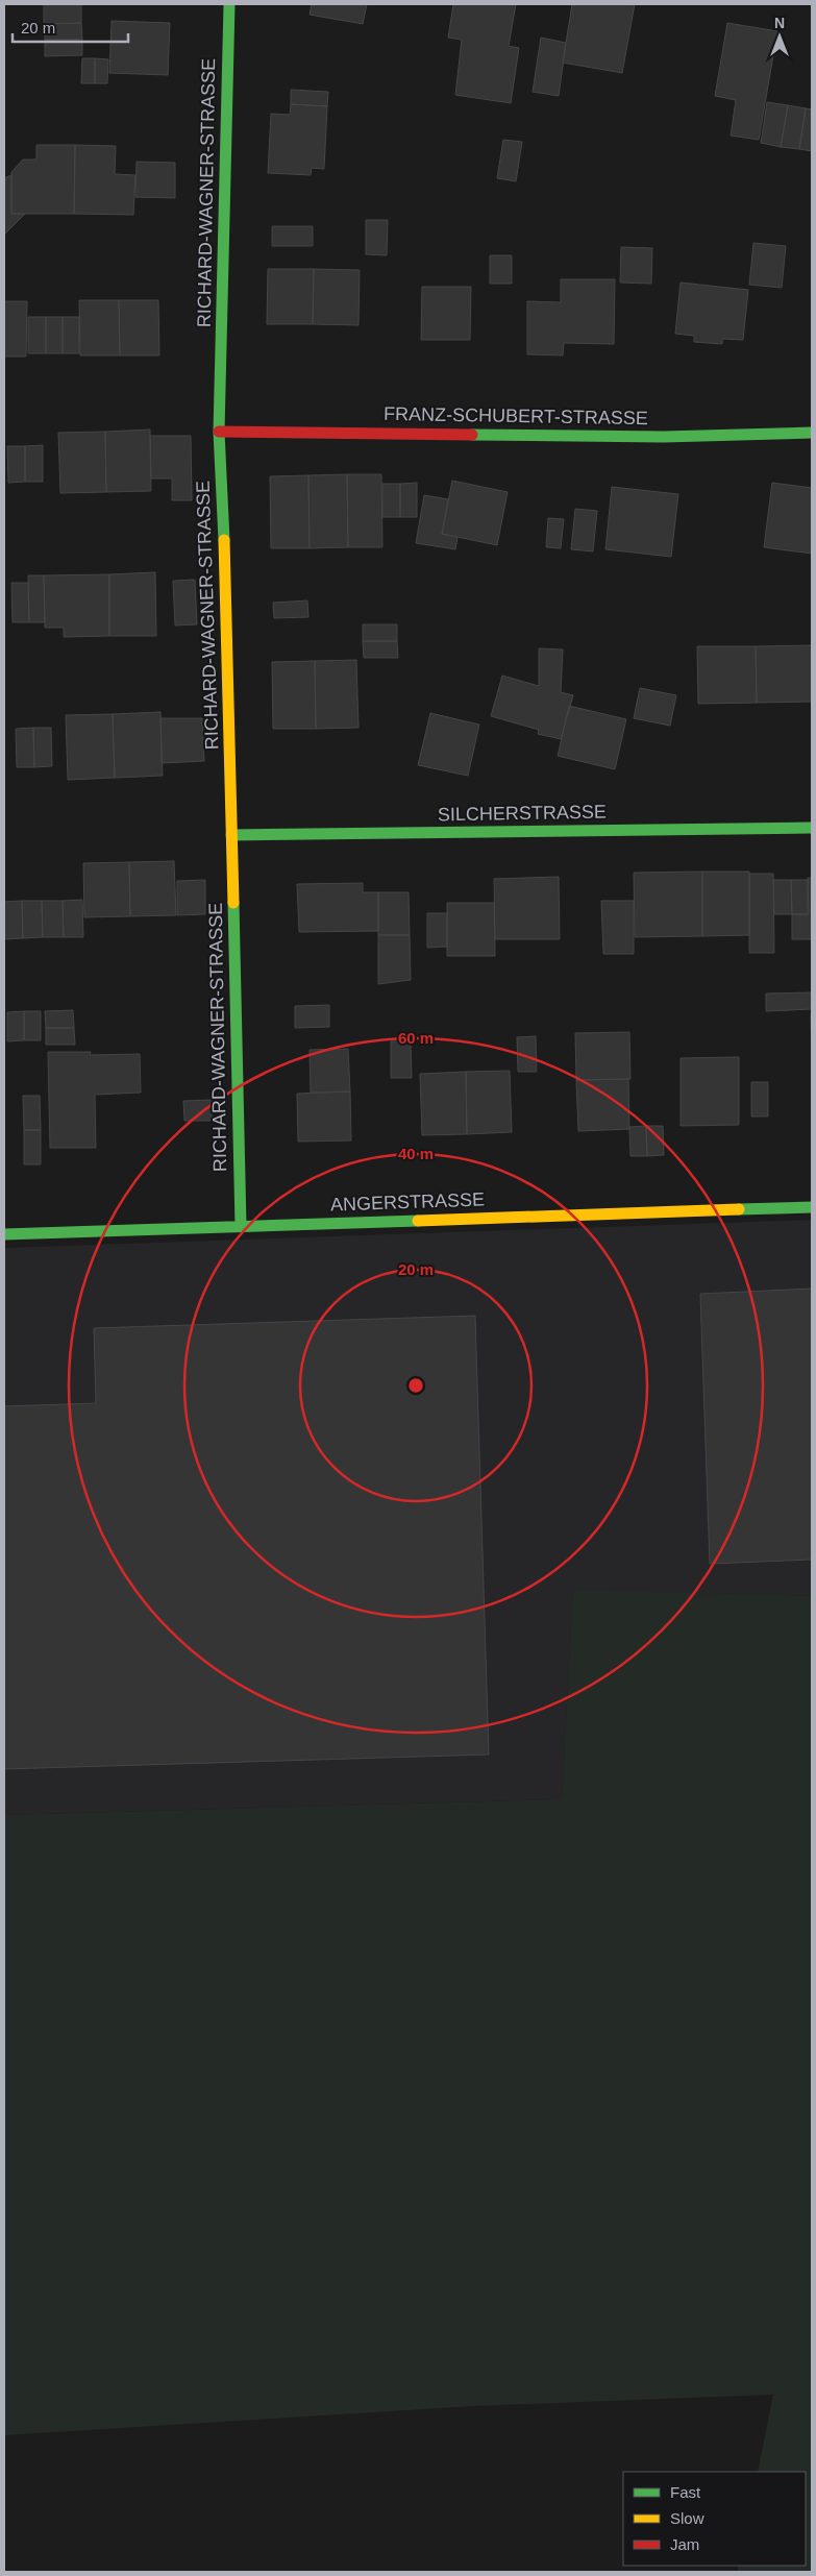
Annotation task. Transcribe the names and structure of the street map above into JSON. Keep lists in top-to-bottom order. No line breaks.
{"streets":{"street":["RICHARD-WAGNER-STRASSE","FRANZ-SCHUBERT-STRASSE","SILCHERSTRASSE","ANGERSTRASSE"]},"crossings":[["RICHARD-WAGNER-STRASSE","FRANZ-SCHUBERT-STRASSE"],["RICHARD-WAGNER-STRASSE","SILCHERSTRASSE"],["RICHARD-WAGNER-STRASSE","ANGERSTRASSE"]],"legend":["Fast","Slow","Jam"],"scale_bar":"20 m","north":"top","rings":["60 m","40 m","20 m"]}
